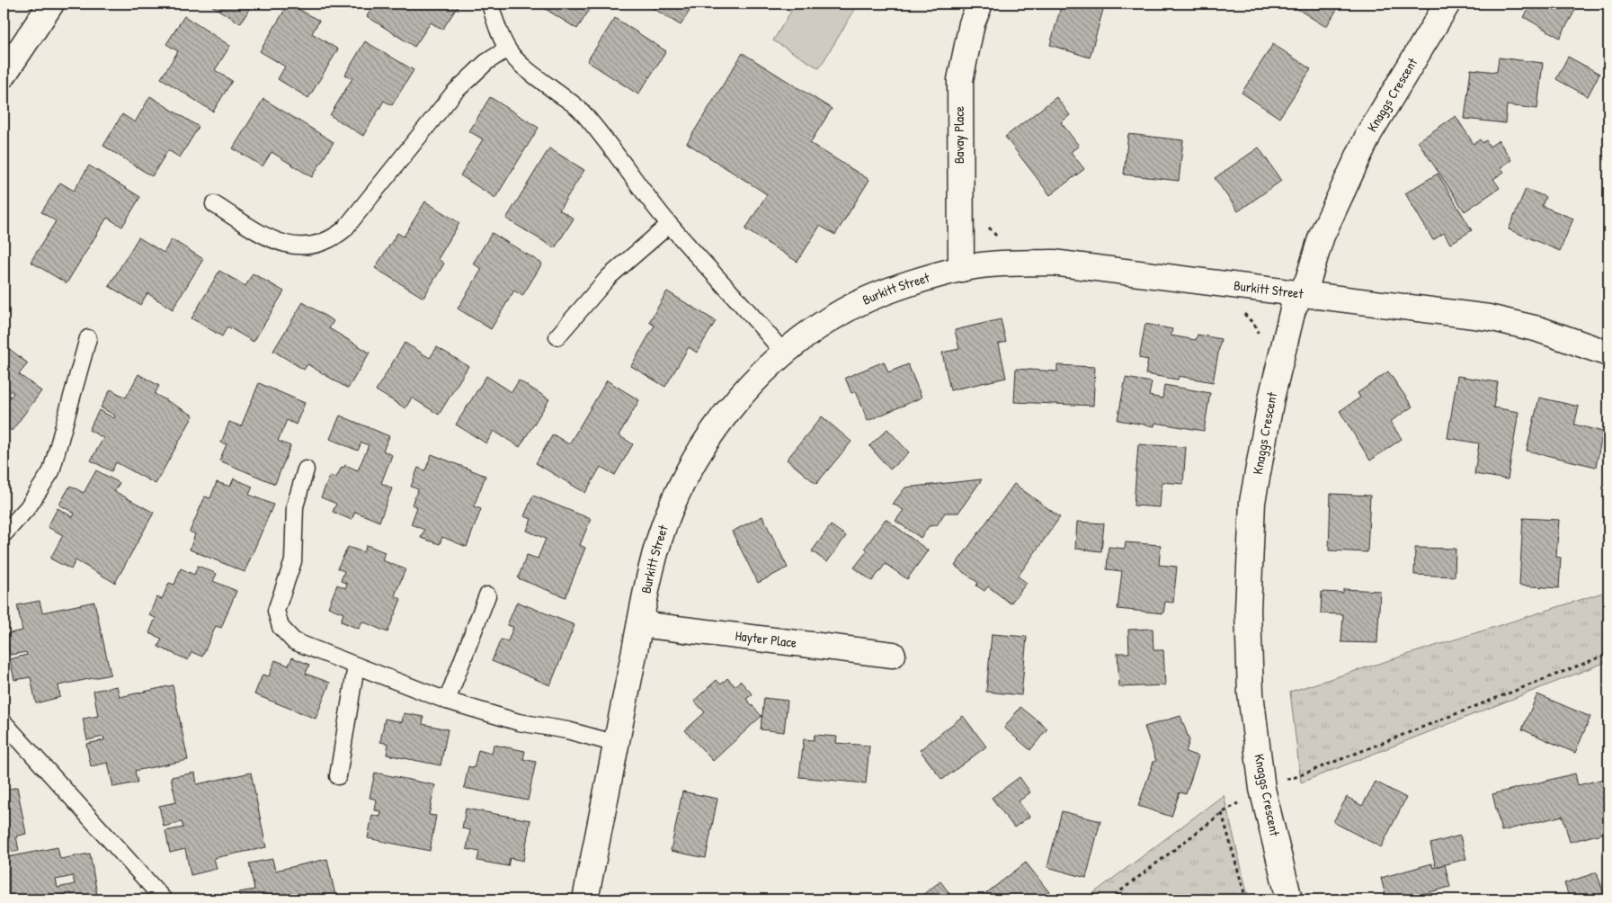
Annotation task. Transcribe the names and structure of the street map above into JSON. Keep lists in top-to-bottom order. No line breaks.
{"streets":{"street":["Knaggs Crescent","Bavay Place","Burkitt Street","Hayter Place"]},"crossings":[["Knaggs Crescent","Burkitt Street"],["Bavay Place","Burkitt Street"],["Burkitt Street","Hayter Place"]]}
